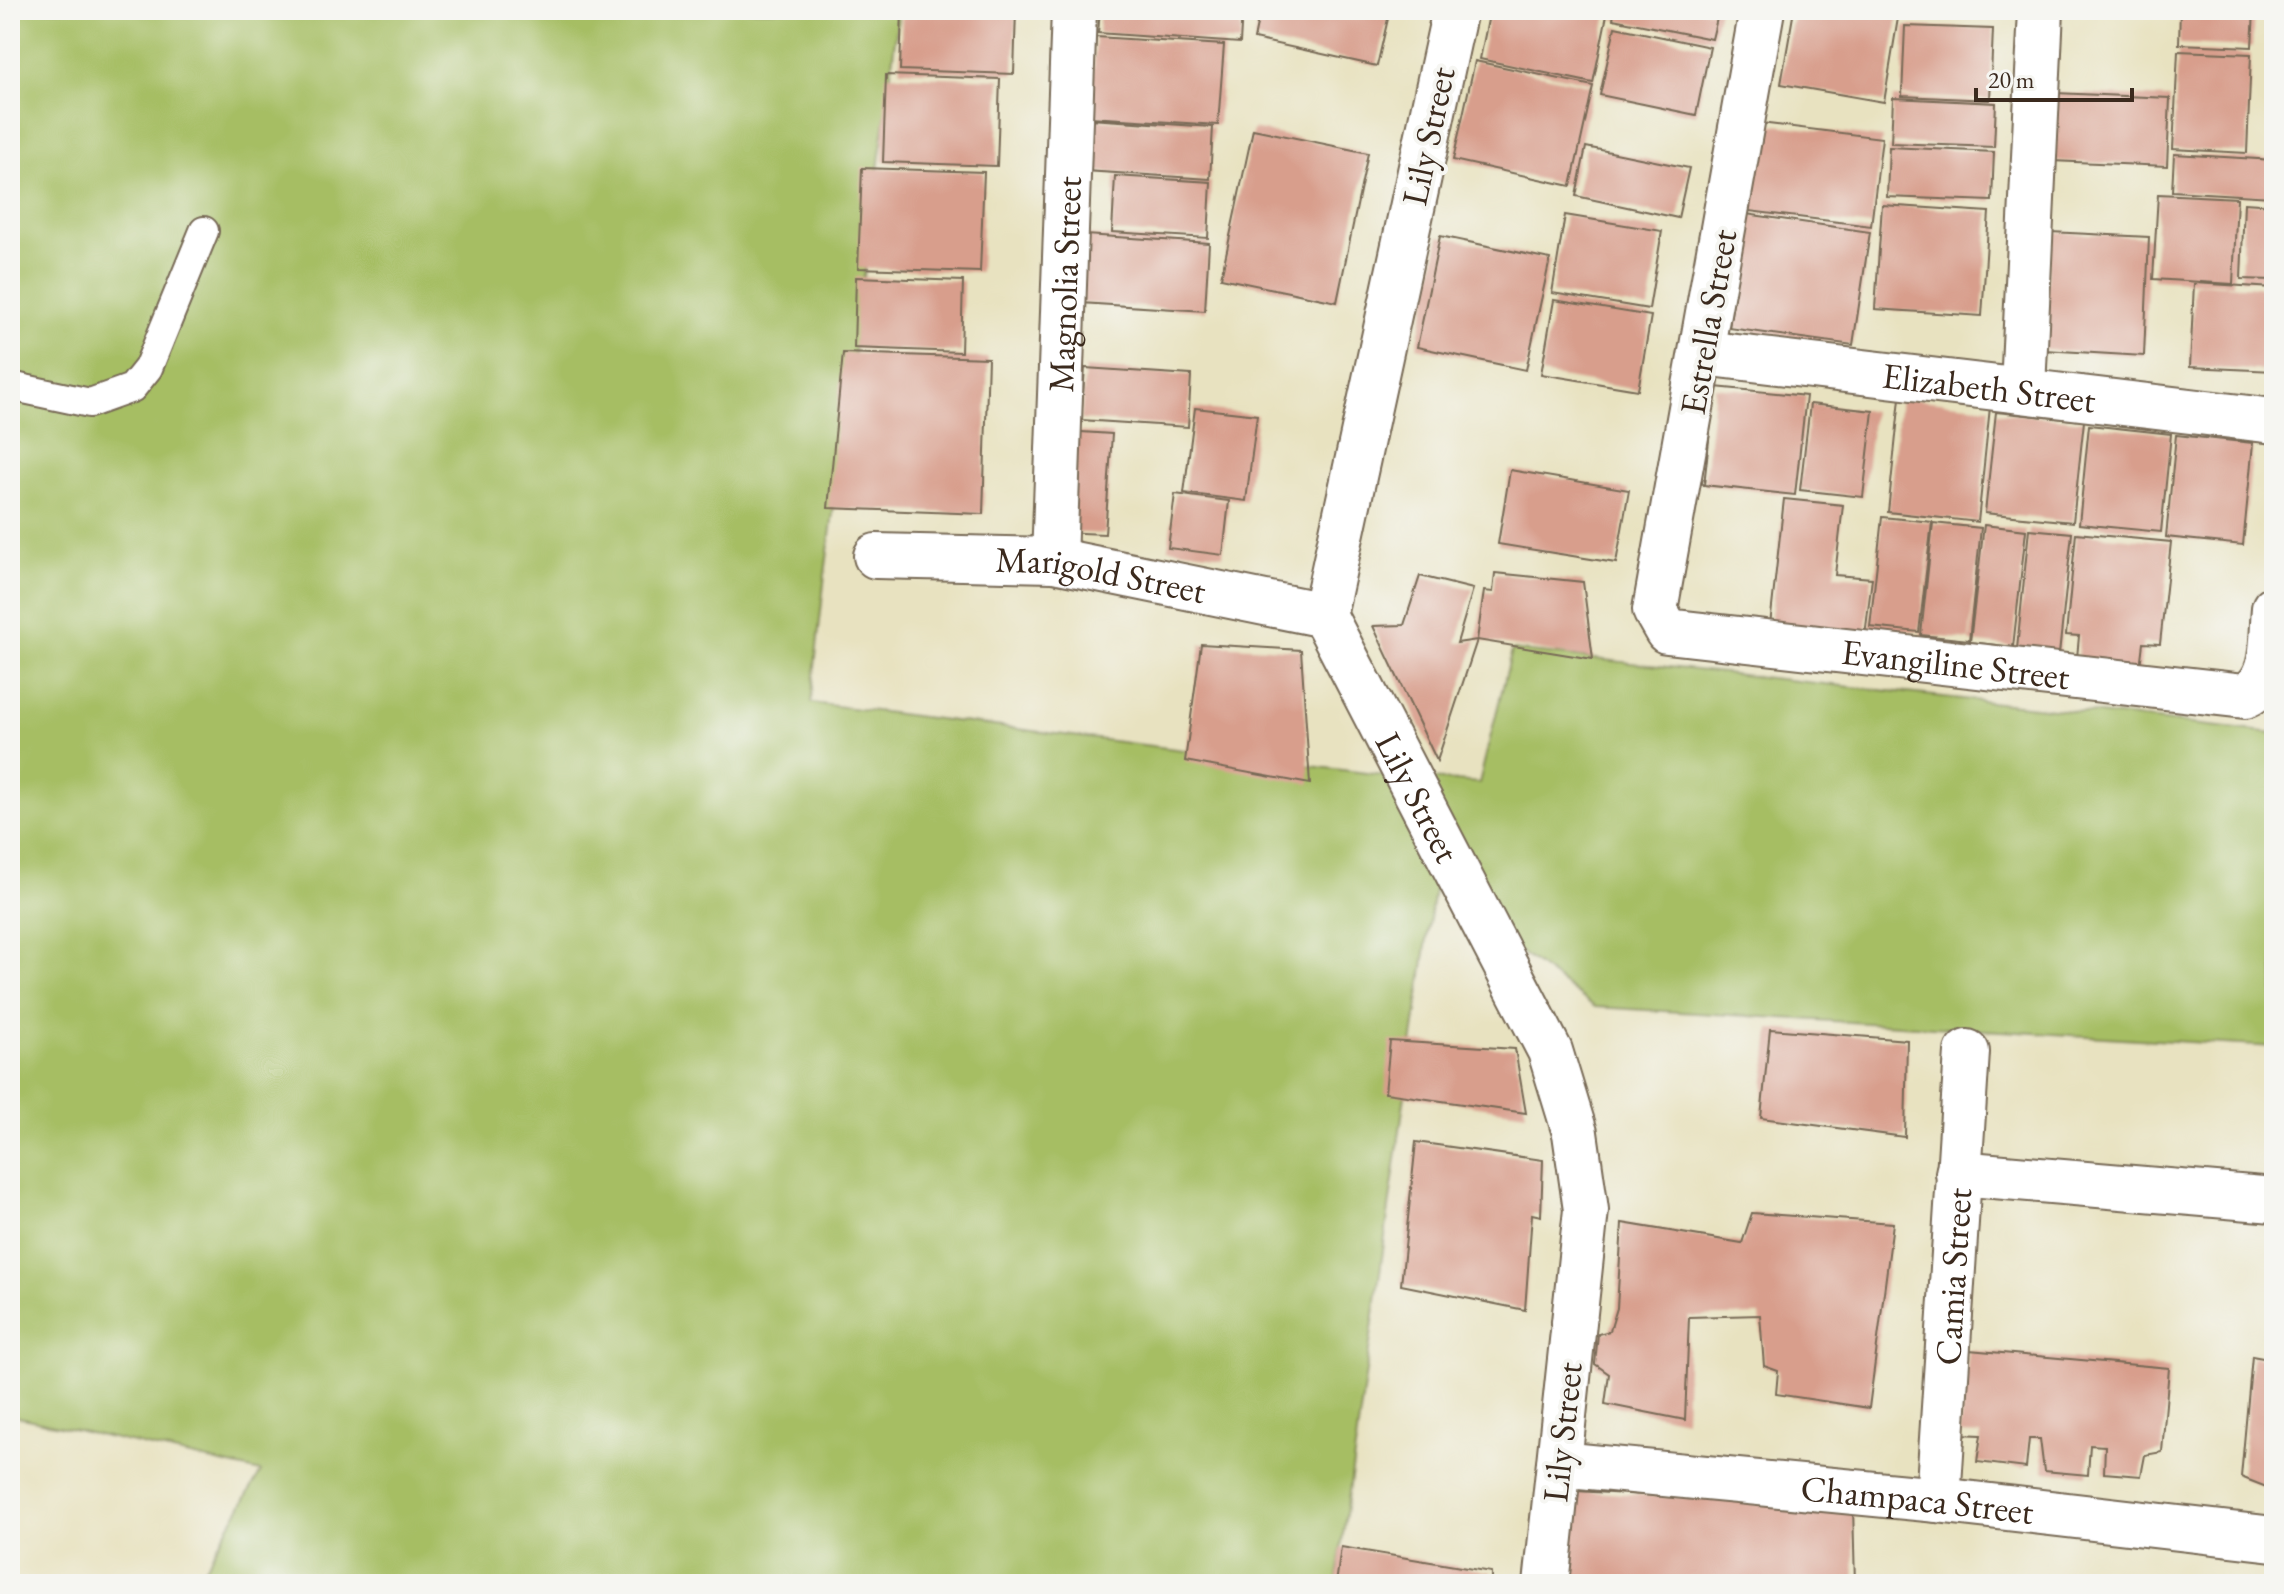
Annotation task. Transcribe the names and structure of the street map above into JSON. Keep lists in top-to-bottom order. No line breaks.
{"streets":{"street":["Lily Street","Magnolia Street","Estrella Street","Elizabeth Street","Marigold Street","Evangiline Street","Camia Street","Champaca Street"]},"crossings":[["Lily Street","Marigold Street"],["Lily Street","Champaca Street"],["Magnolia Street","Marigold Street"],["Estrella Street","Elizabeth Street"],["Estrella Street","Evangiline Street"],["Camia Street","Champaca Street"]],"scale_bar":"20 m"}
